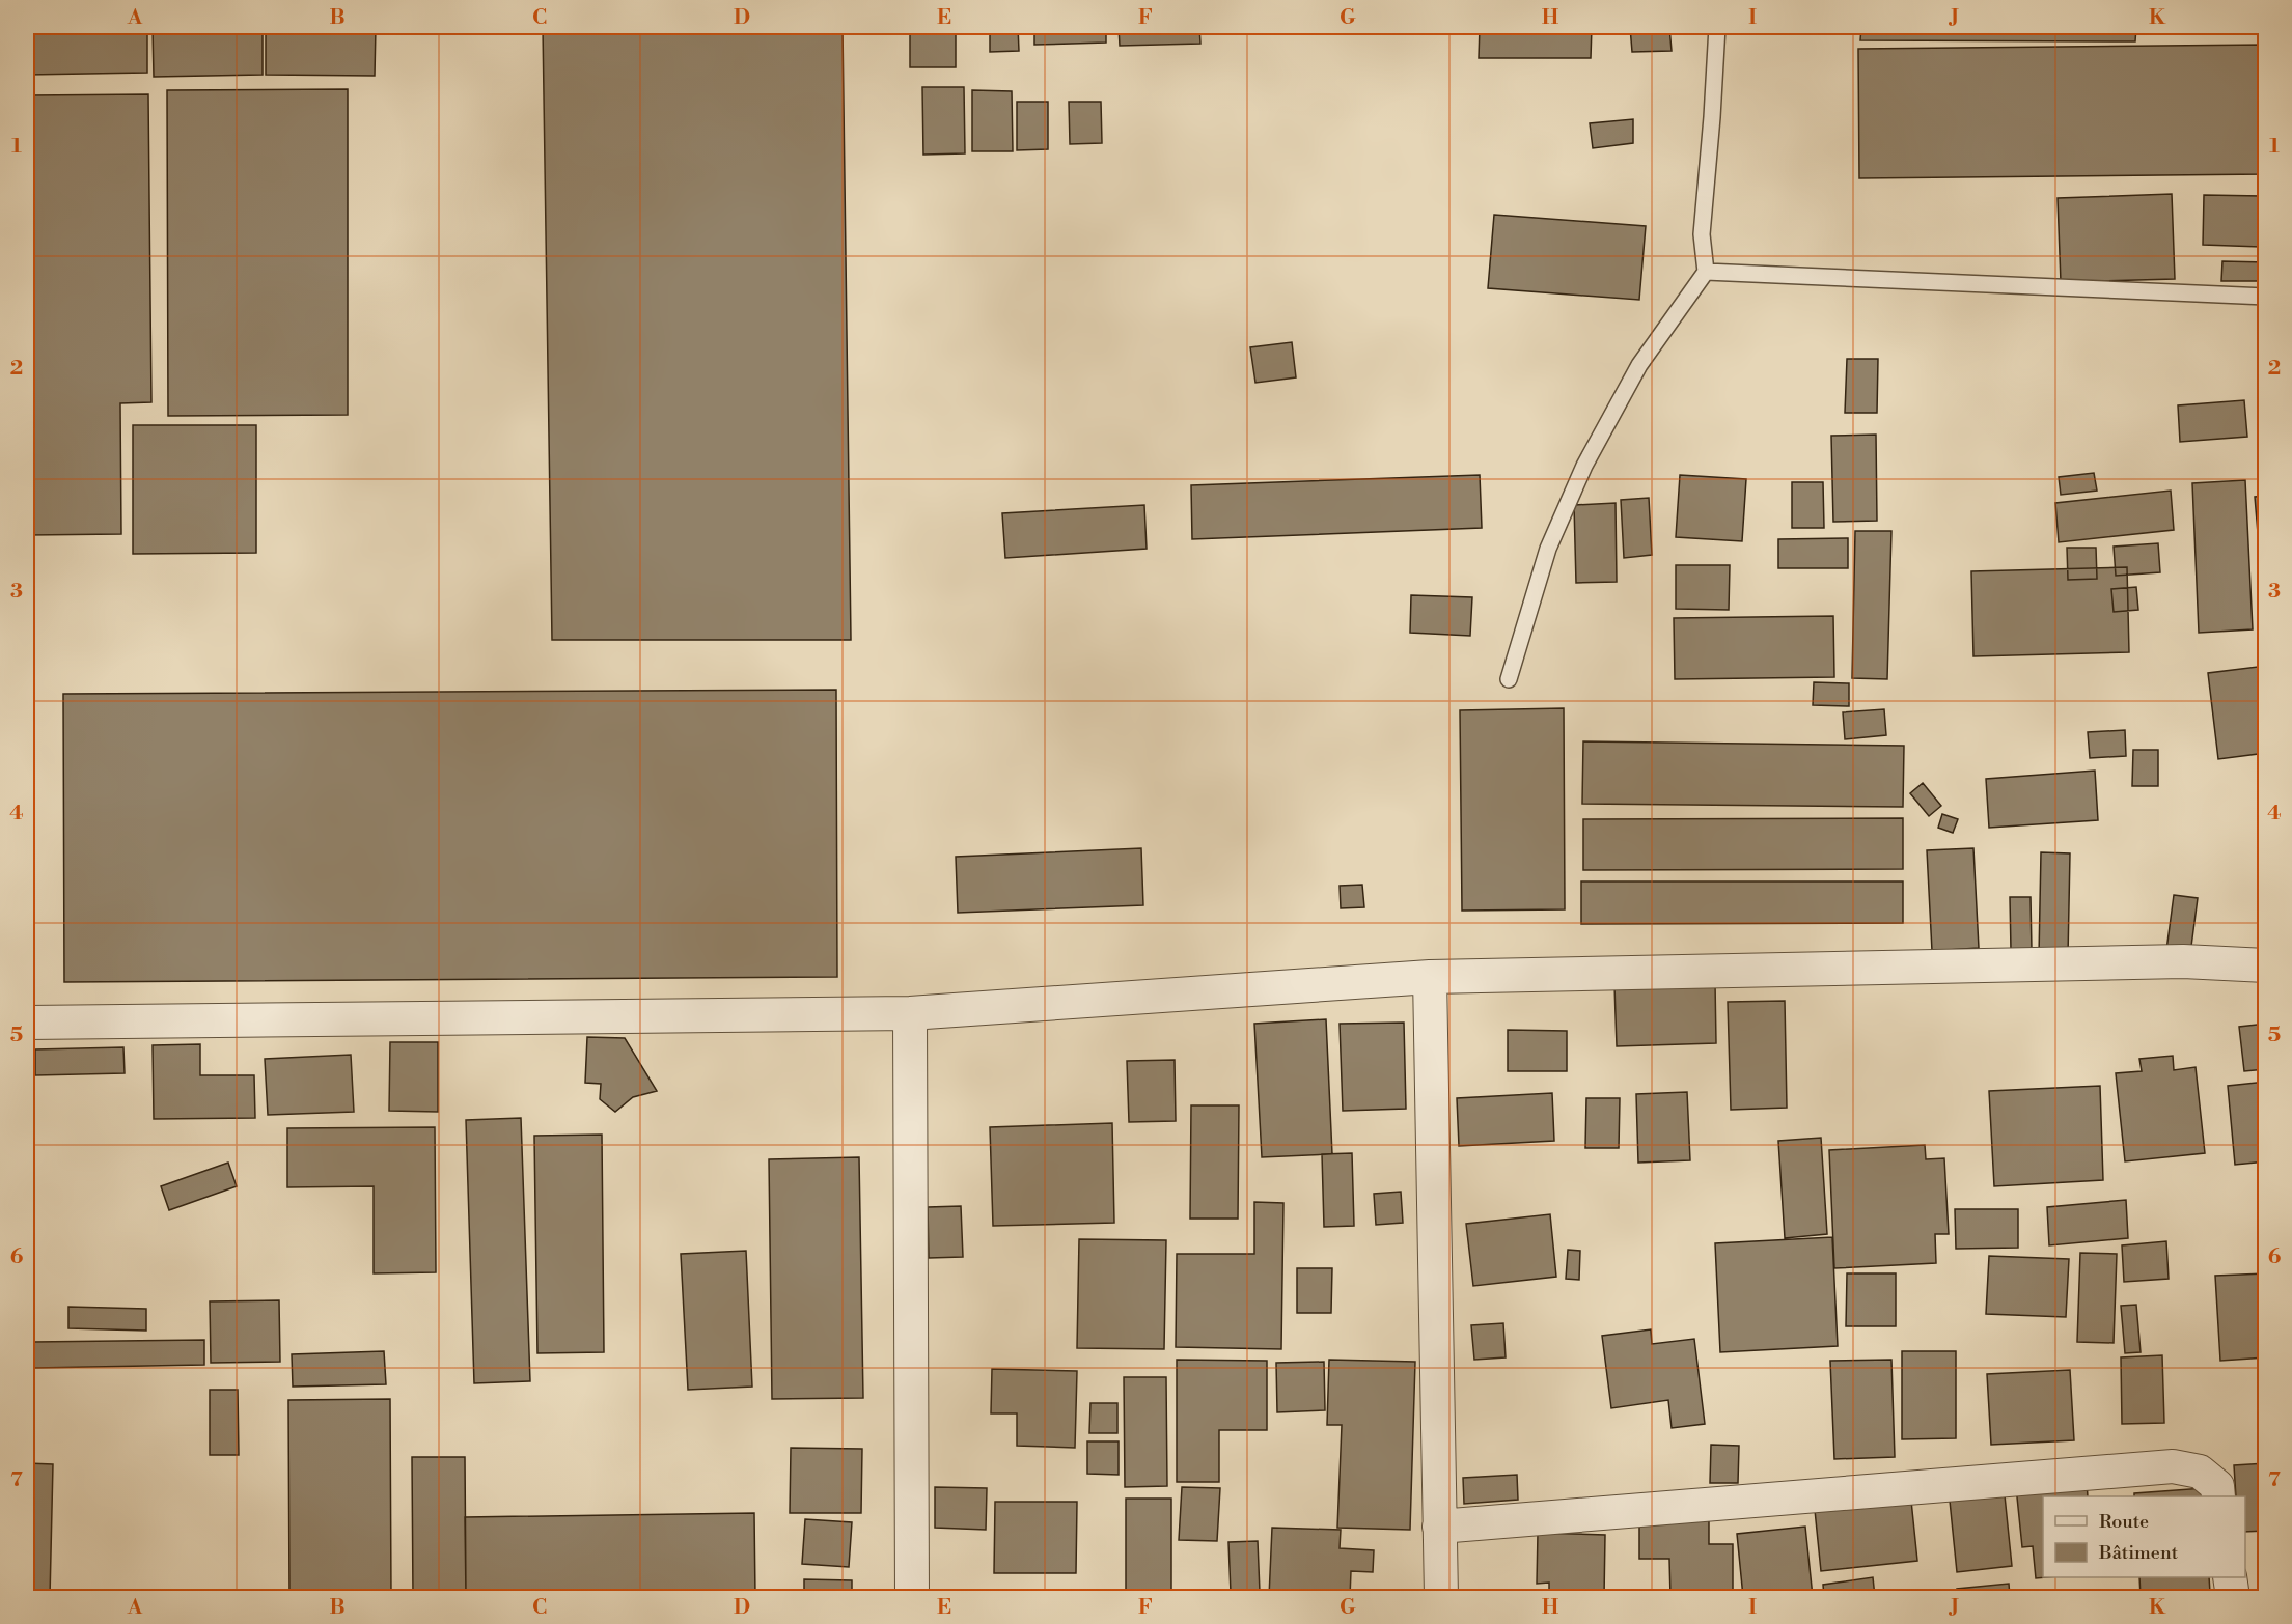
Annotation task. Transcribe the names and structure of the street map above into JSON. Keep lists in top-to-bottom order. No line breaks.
{"legend":["Route","Bâtiment"],"grid":{"columns":["A","B","C","D","E","F","G","H","I","J","K"],"rows":["1","2","3","4","5","6","7"]}}
